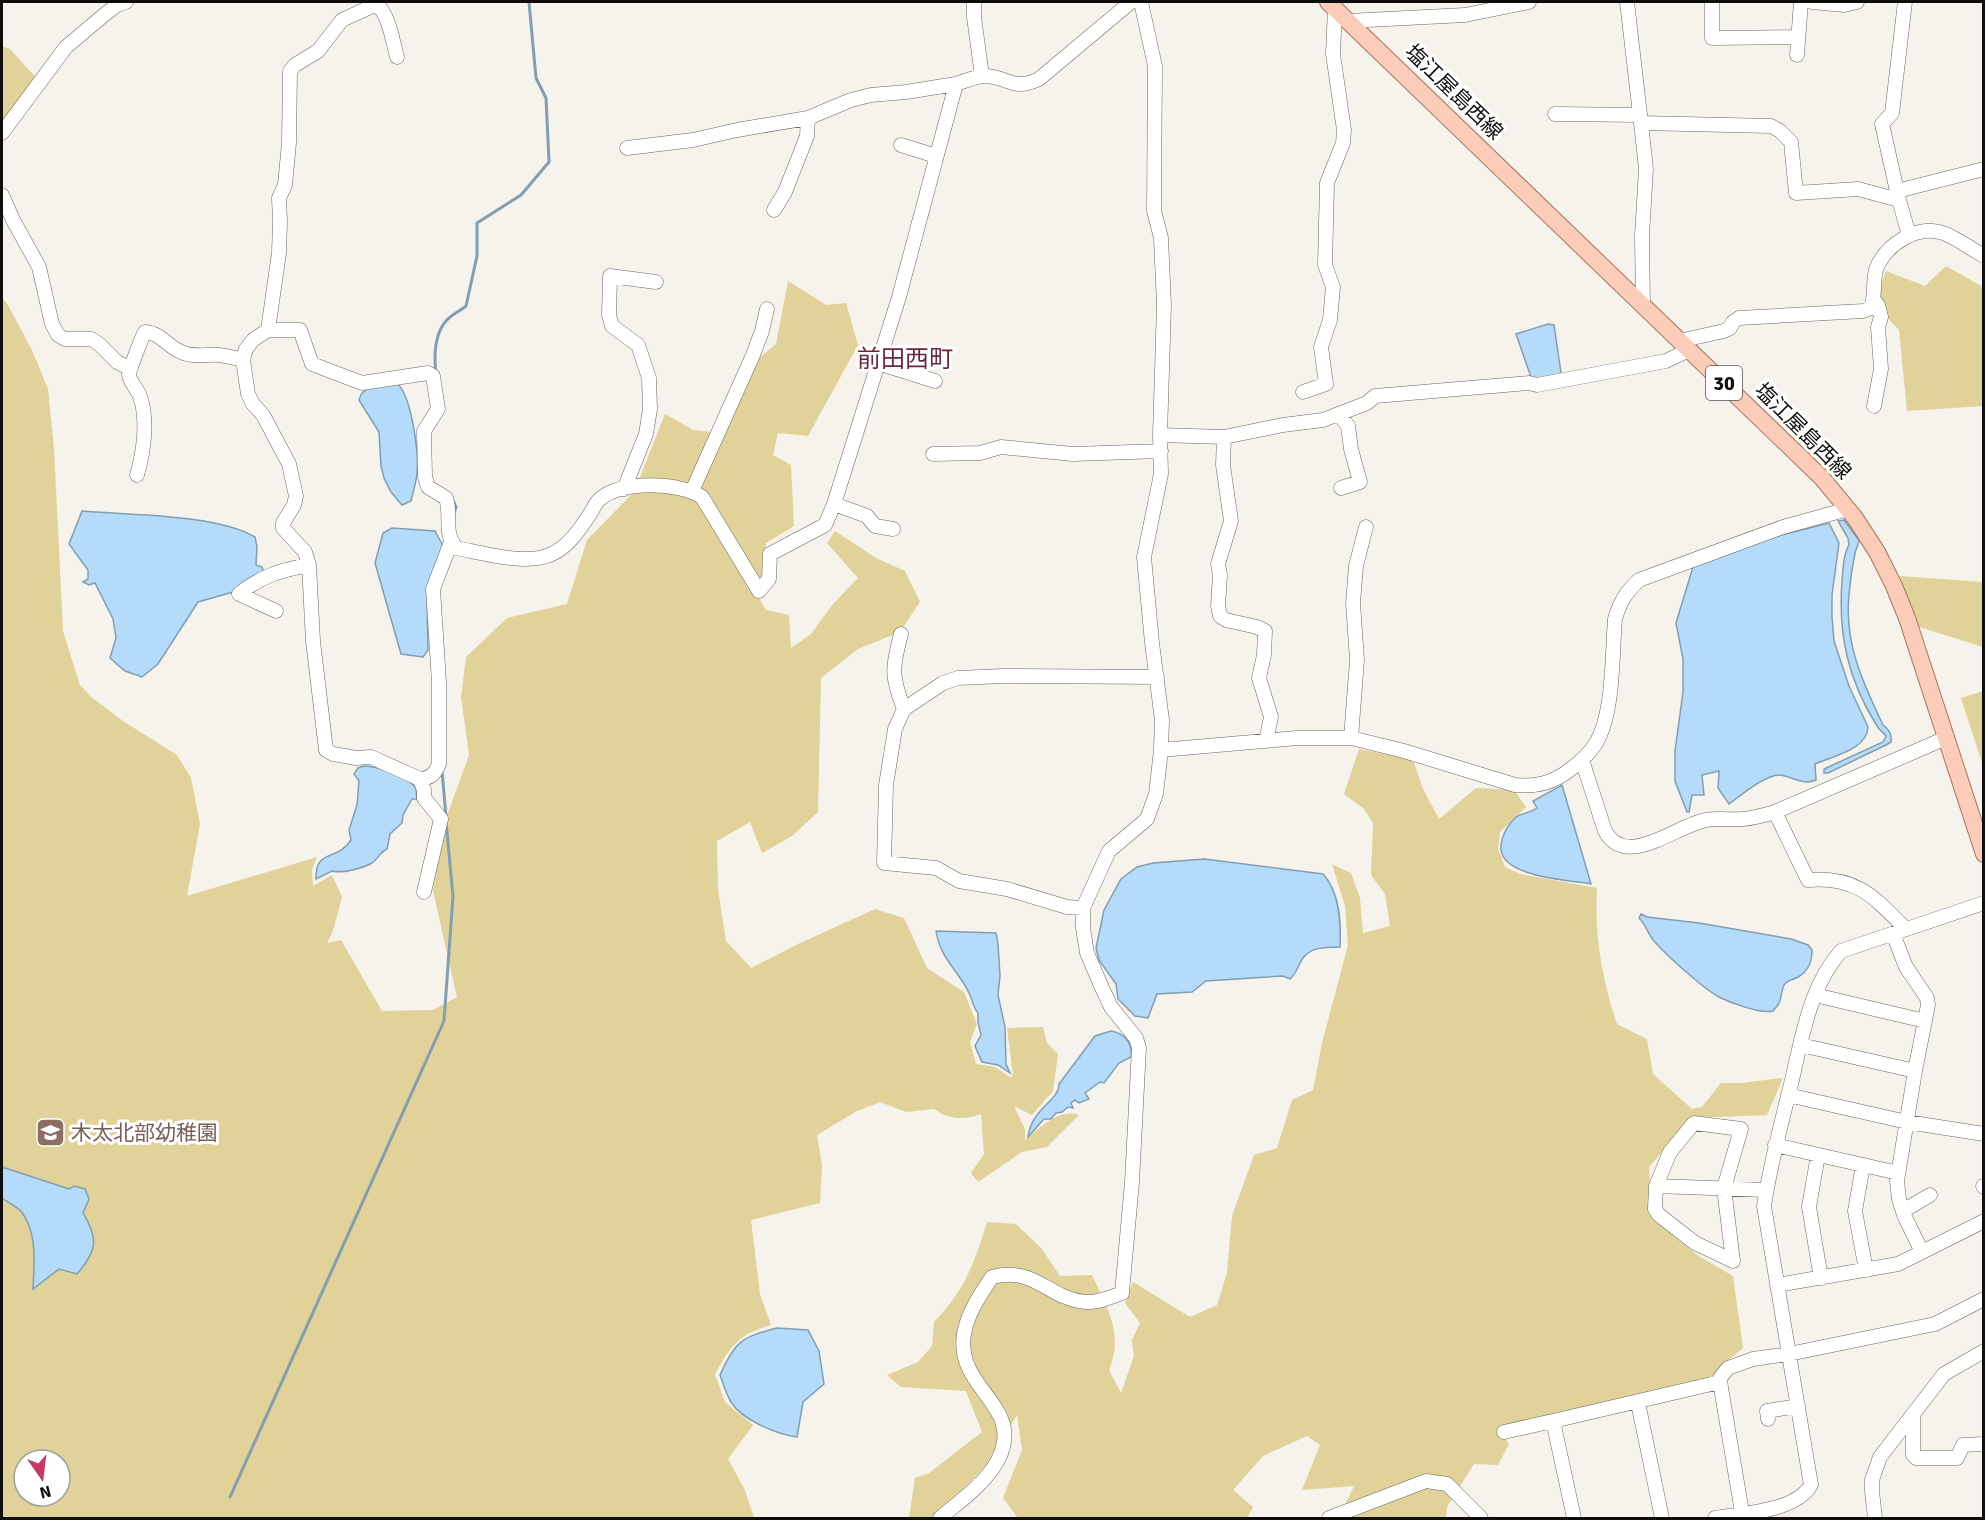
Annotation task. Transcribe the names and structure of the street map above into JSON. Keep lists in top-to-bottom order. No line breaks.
{"streets":{"main road":["塩江屋島西線","30"]},"districts":["前田西町"],"places":{"school or university":["木太北部幼稚園"]},"north":"bottom"}
